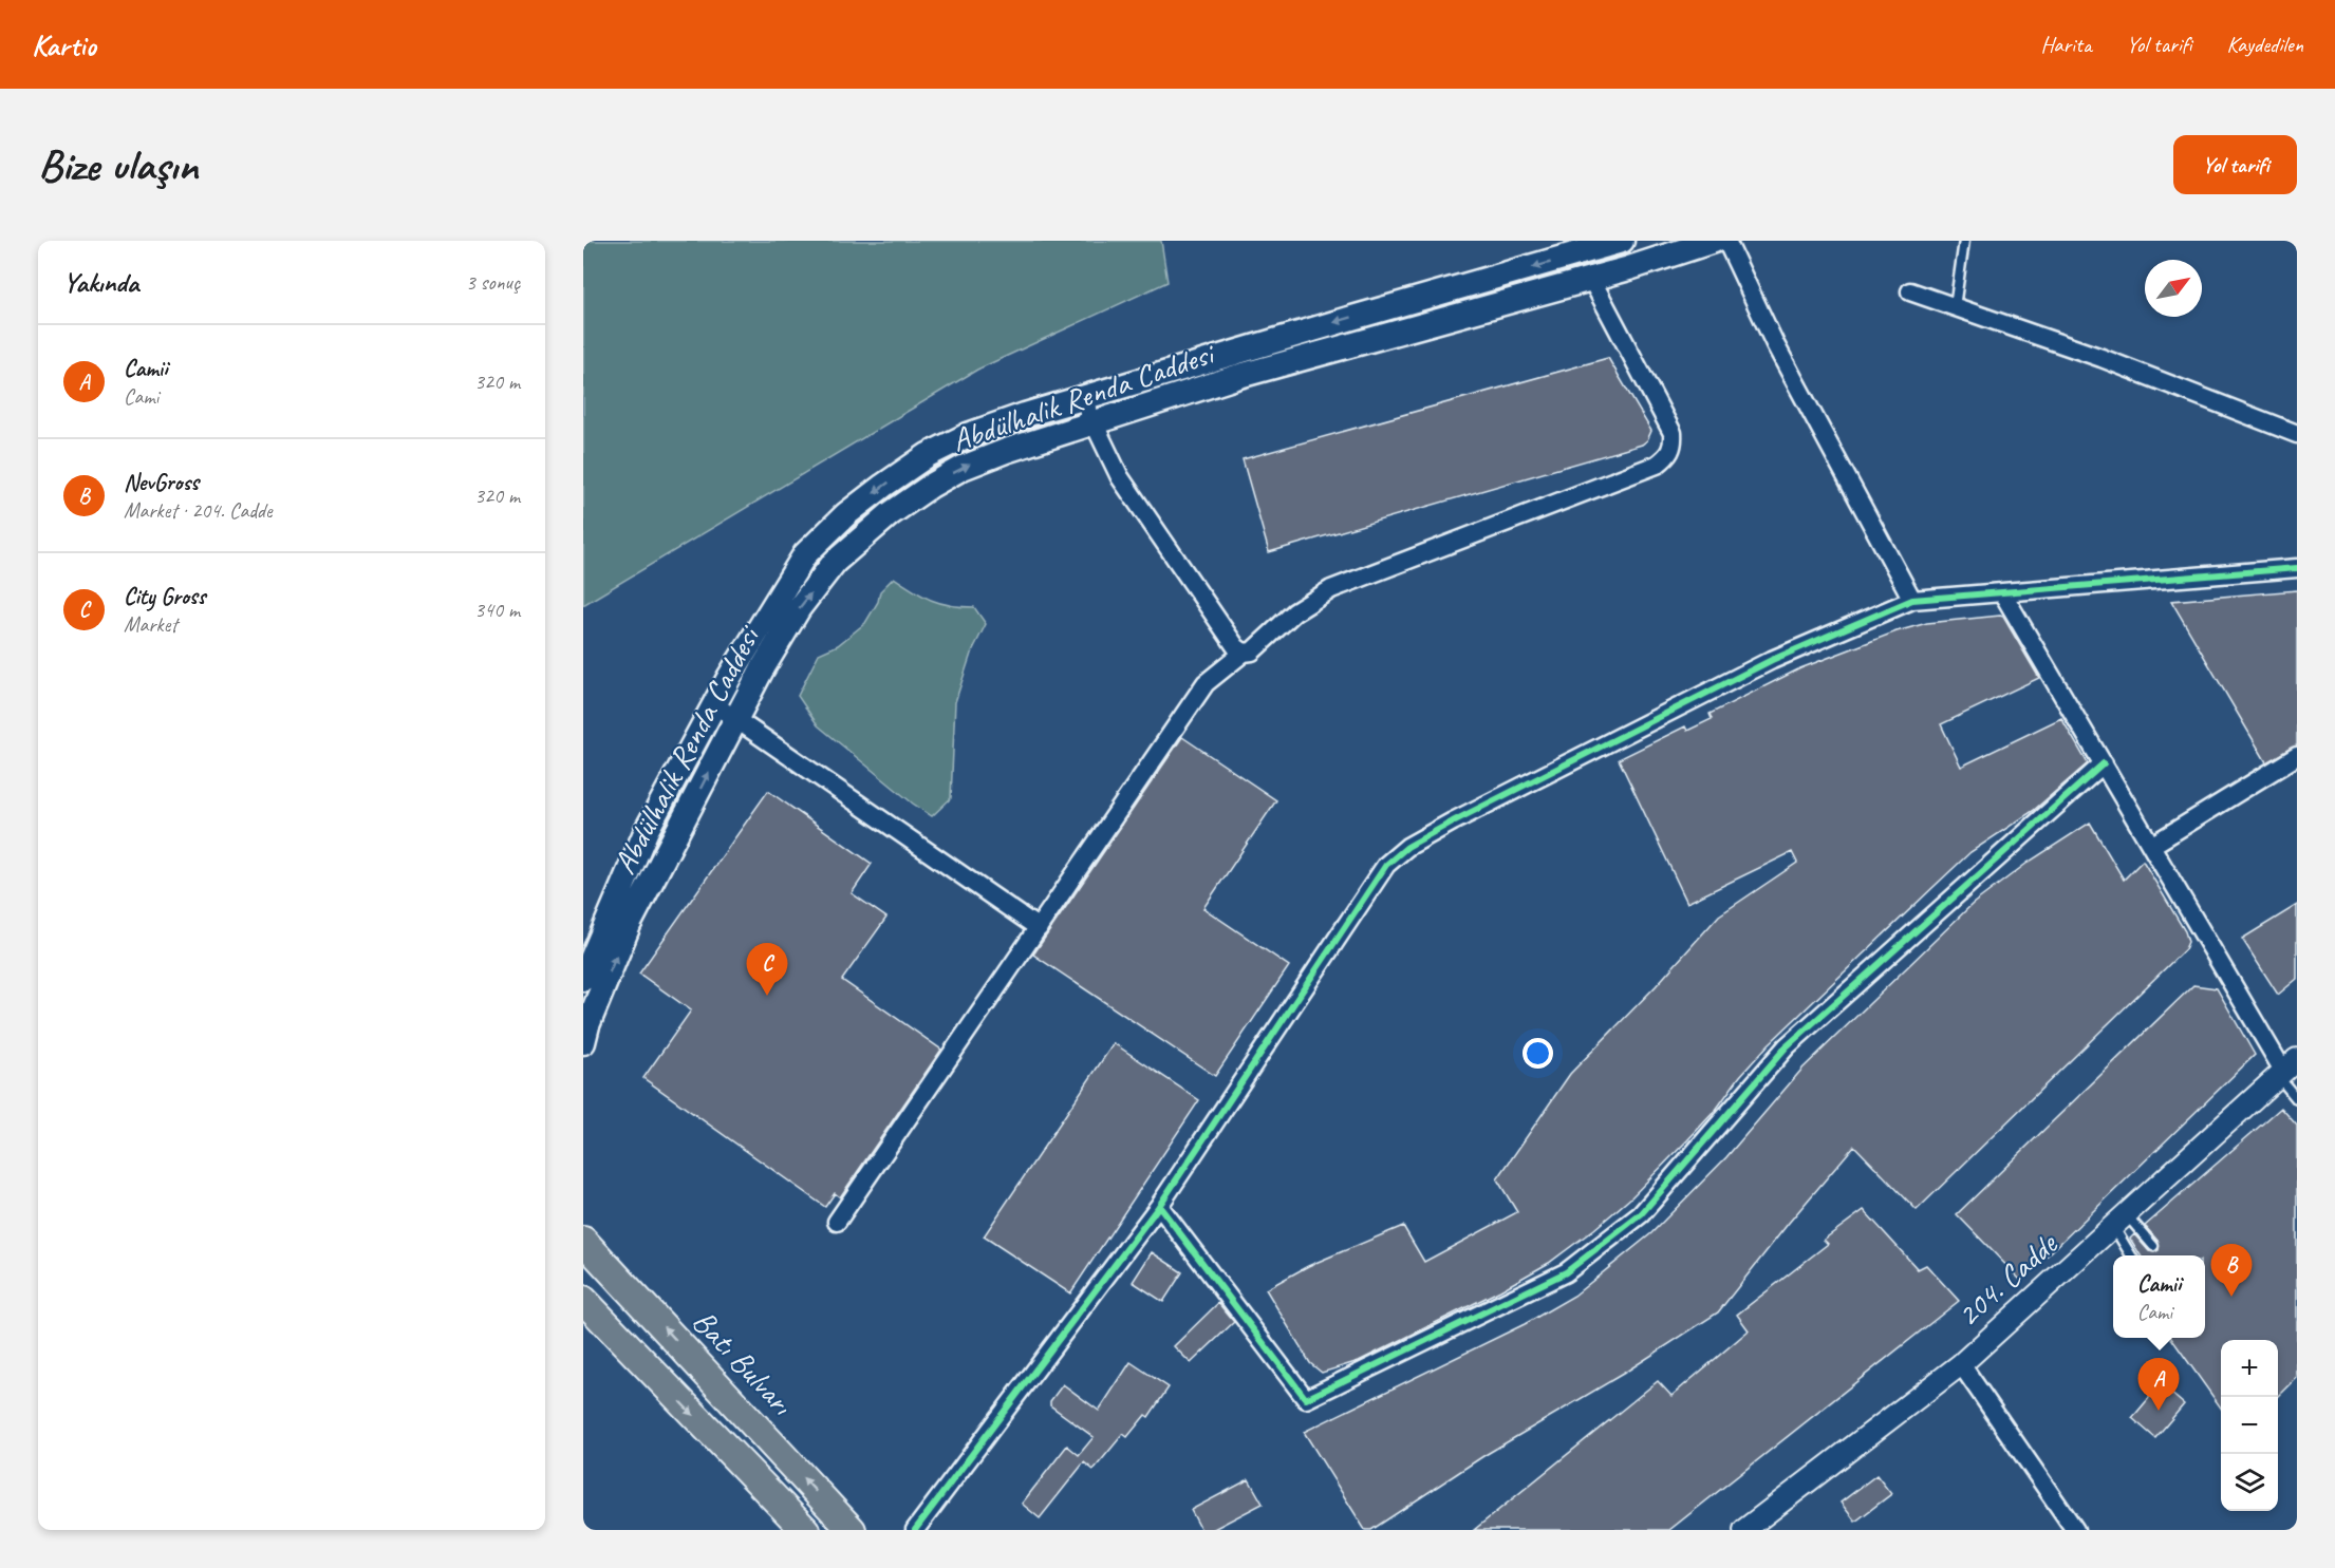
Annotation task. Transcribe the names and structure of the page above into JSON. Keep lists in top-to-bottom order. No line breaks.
{"streets":{"main road":["Abdülhalik Renda Caddesi","Batı Bulvarı"],"street":["204. Cadde"]},"north":"top right","page":{"header":"Kartio","nav":["Harita","Yol tarifi","Kaydedilen"],"buttons":"Yol tarifi","title":"Bize ulaşın","heading":["Yakında","3 sonuç"],"list":[{"mark":"A","name":"Camii","note":"Cami","value":"320 m"},{"mark":"B","name":"NevGross","note":"Market · 204. Cadde","value":"320 m"},{"mark":"C","name":"City Gross","note":"Market","value":"340 m"}],"pins":["C","B","A"],"popup":["Camii","Cami"],"map_buttons":["+","−"]}}
